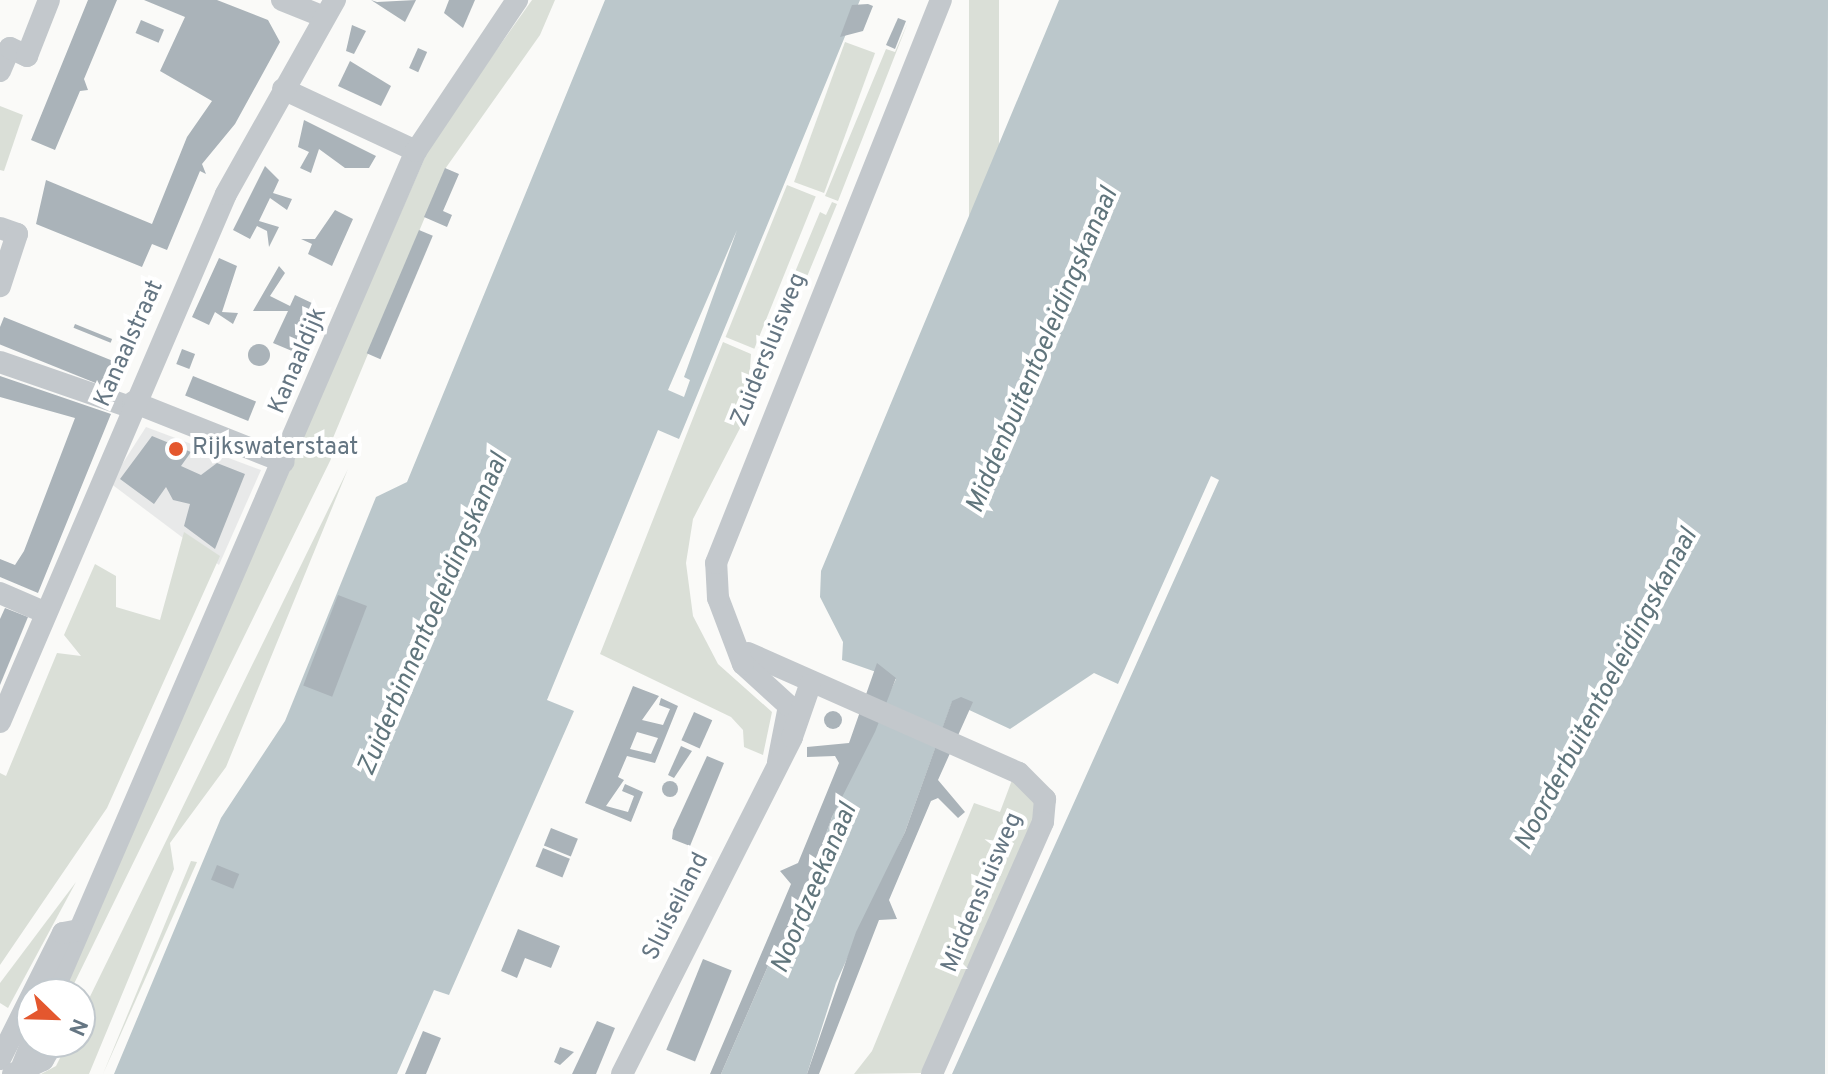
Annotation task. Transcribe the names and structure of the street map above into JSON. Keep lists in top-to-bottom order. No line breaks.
{"streets":{"street":["Kanaalstraat","Zuidersluisweg","Kanaaldijk","Middensluisweg","Sluiseiland"]},"crossings":[["Middensluisweg","Sluiseiland"]],"water":["Middenbuitentoeleidingskanaal","Zuiderbinnentoeleidingskanaal","Noorderbuitentoeleidingskanaal","Noordzeekanaal"],"places":["Rijkswaterstaat"],"north":"bottom right"}
